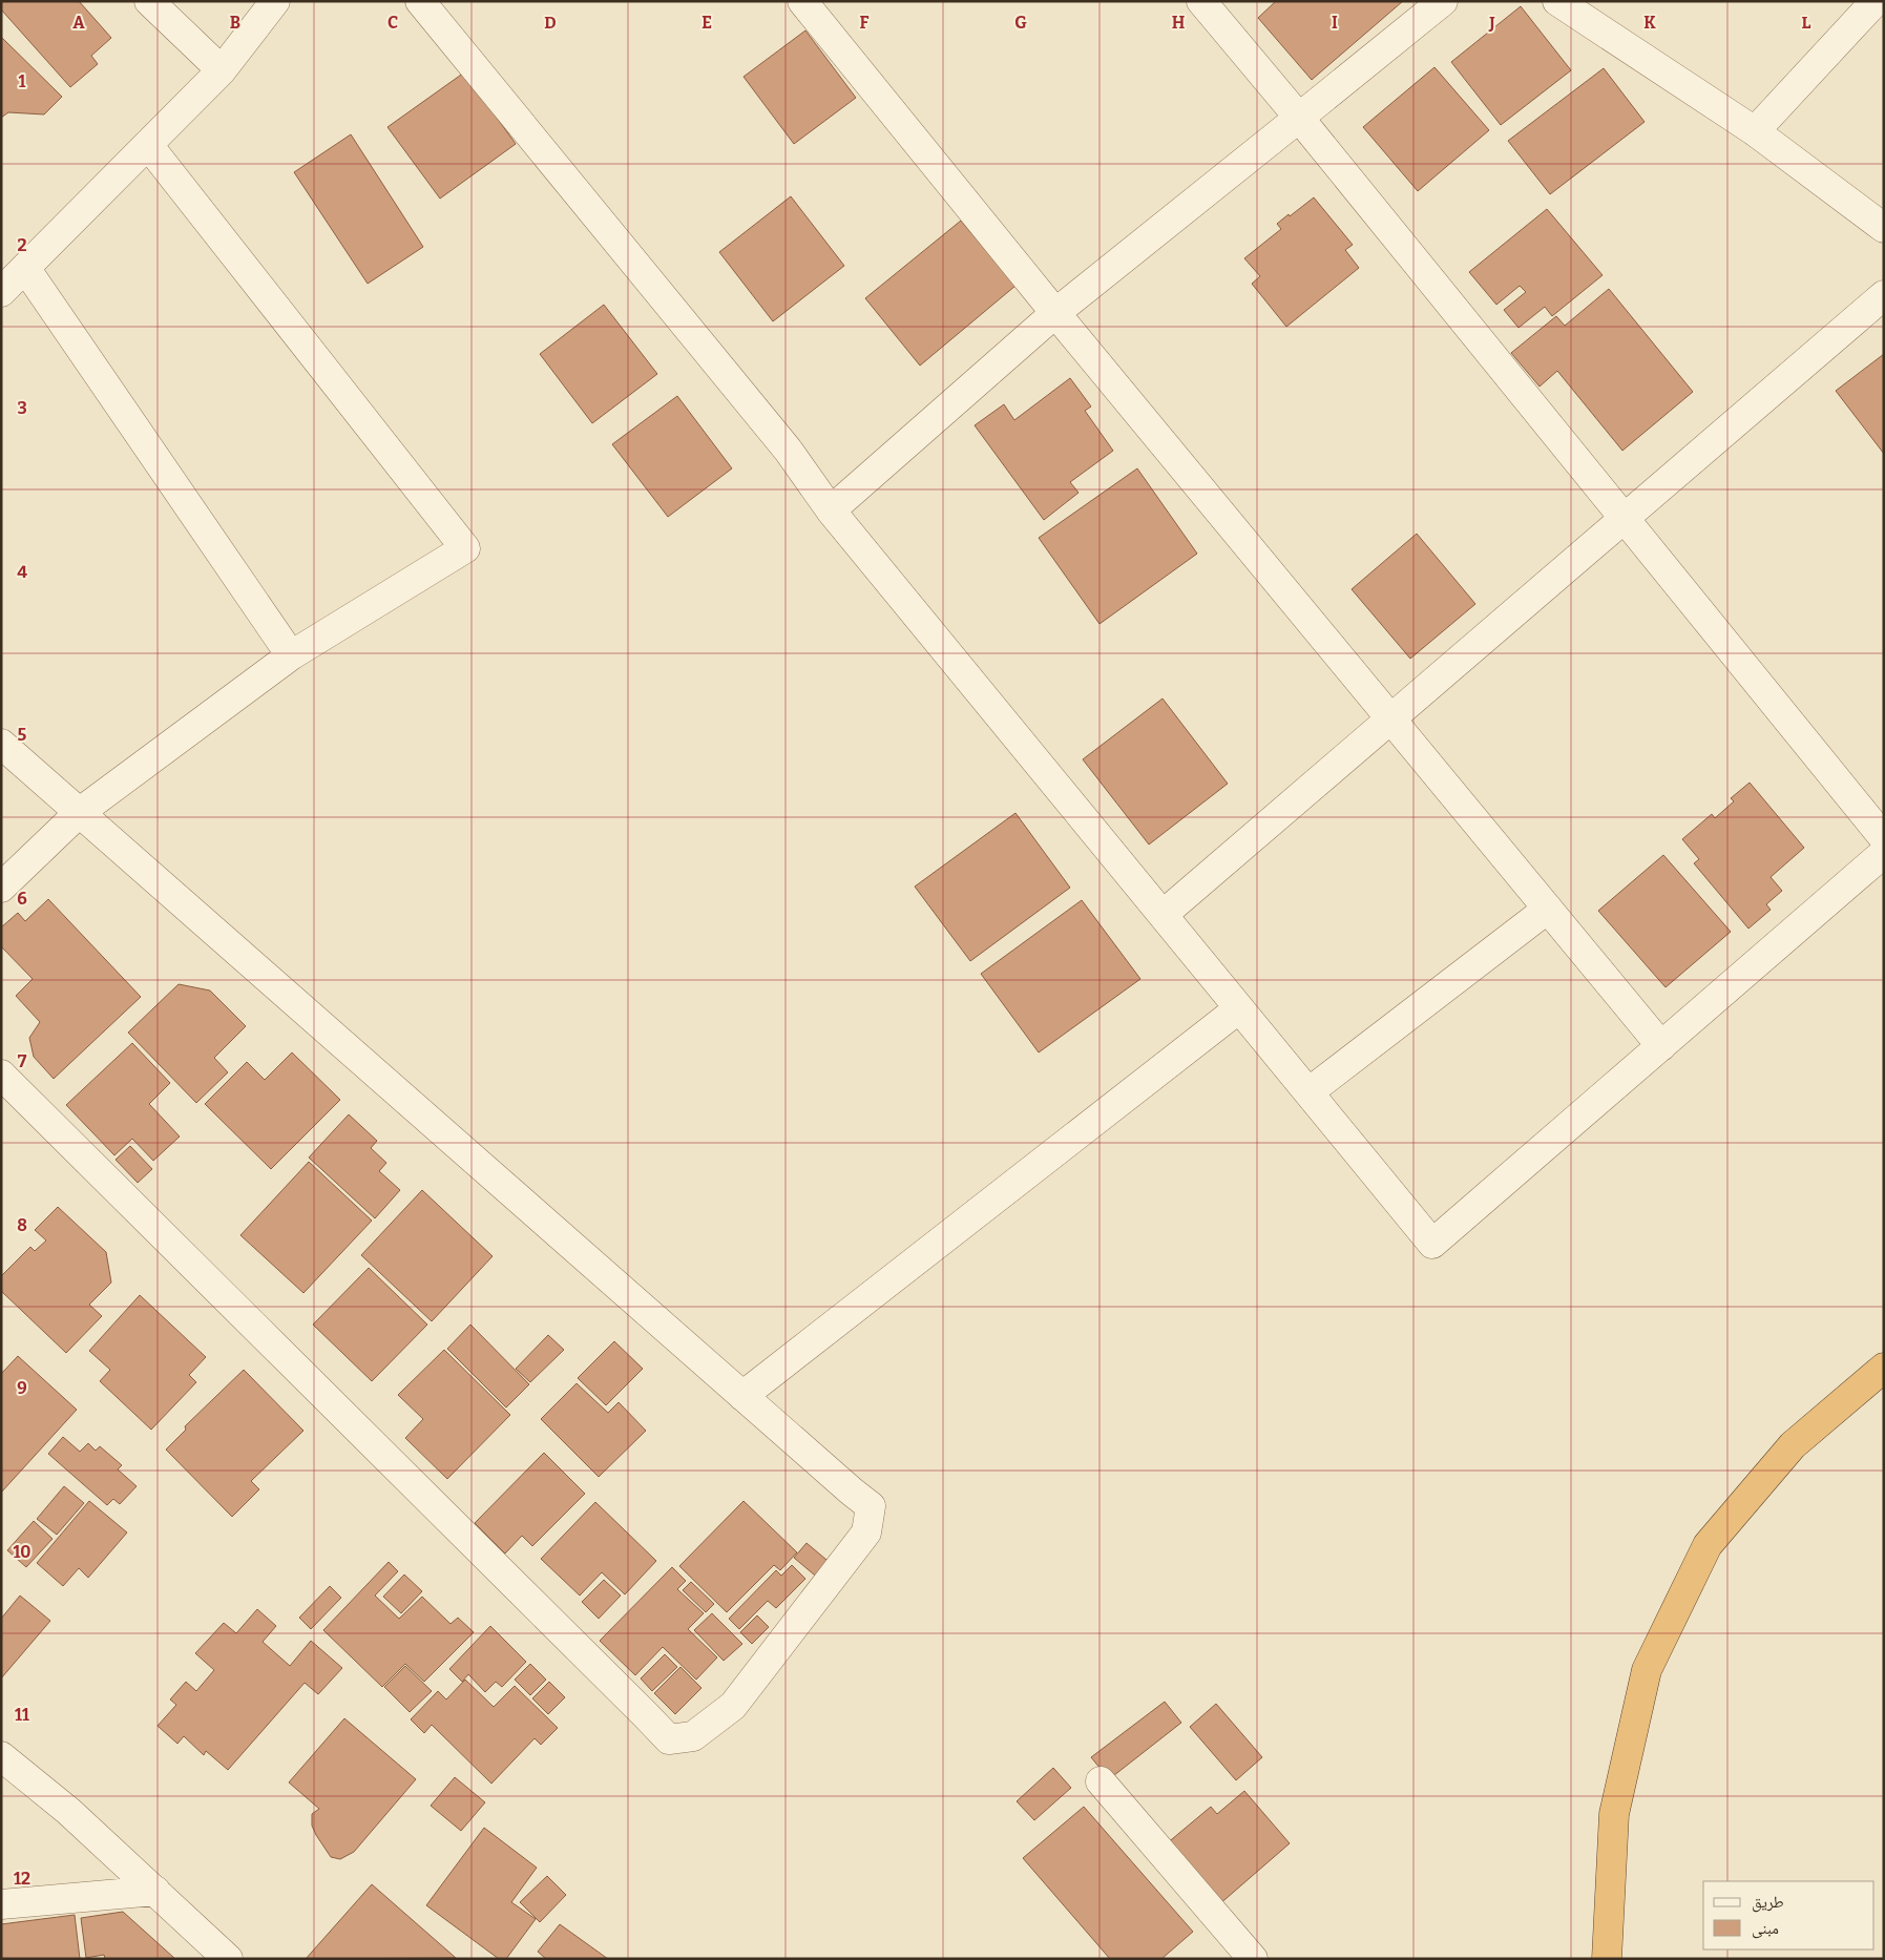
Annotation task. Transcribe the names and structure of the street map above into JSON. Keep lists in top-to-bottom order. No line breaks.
{"legend":["طريق","مبنى"],"grid":{"columns":["A","B","C","D","E","F","G","H","I","J","K","L"],"rows":["1","2","3","4","5","6","7","8","9","10","11","12"]}}
